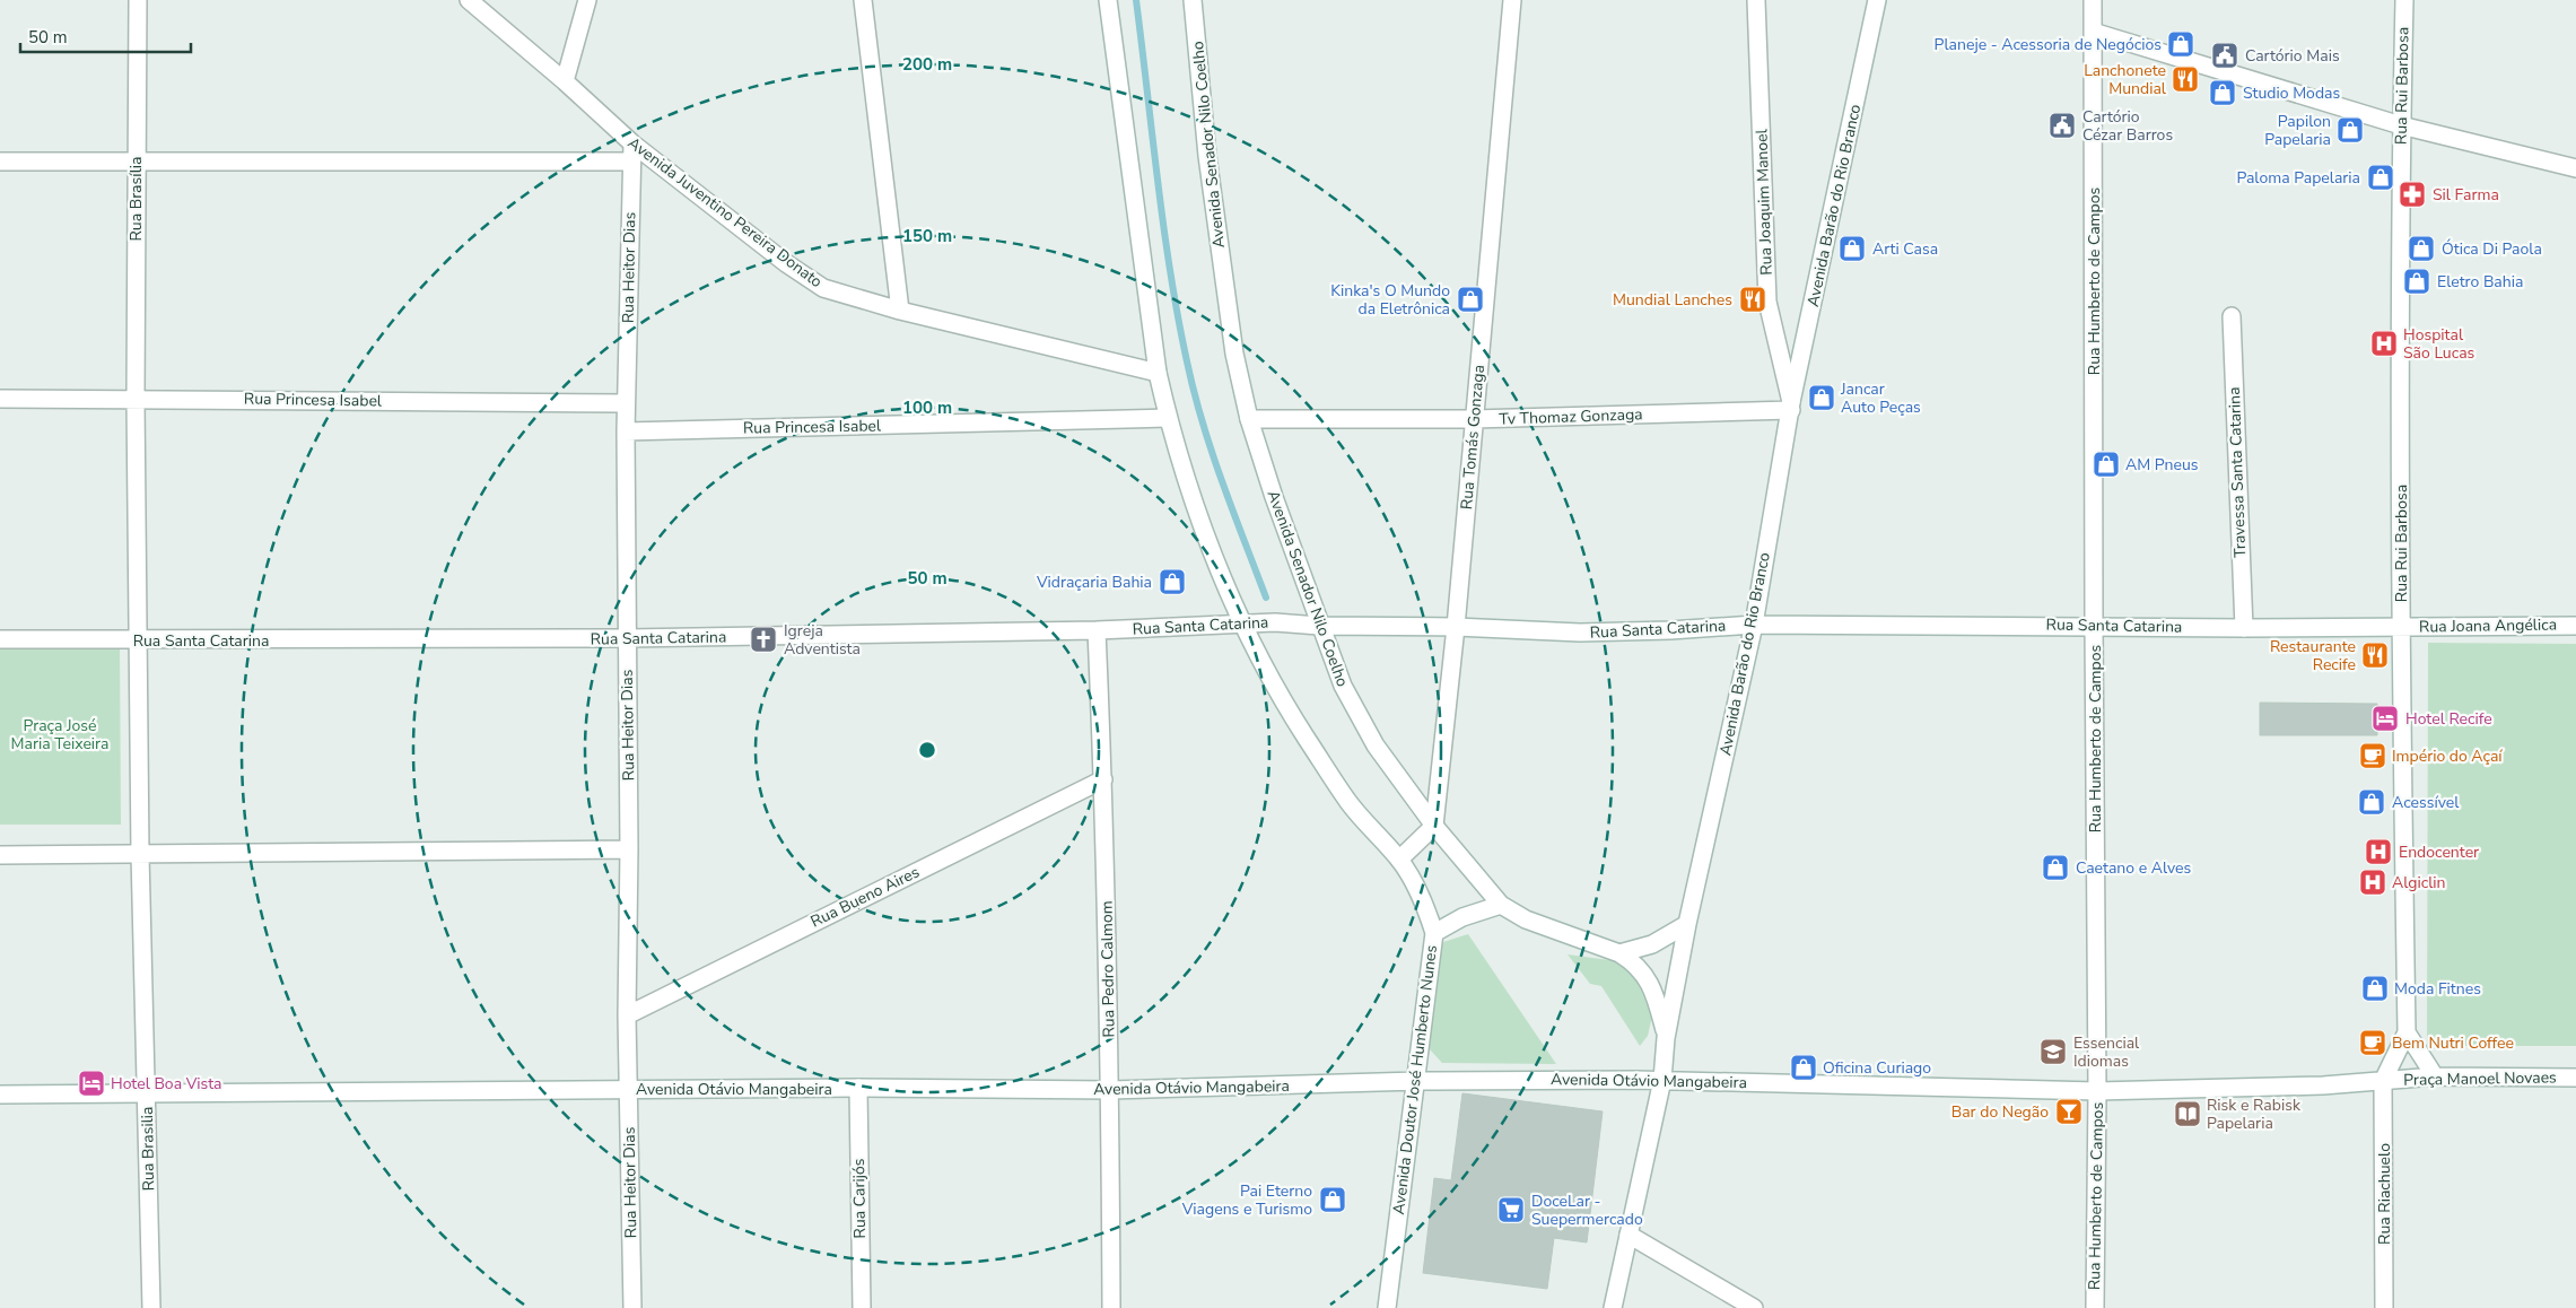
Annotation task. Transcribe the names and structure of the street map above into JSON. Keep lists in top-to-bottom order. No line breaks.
{"streets":{"street":["Rua Rui Barbosa","Avenida Senador Nilo Coelho","Rua Brasília","Rua Joaquim Manoel","Avenida Barão do Rio Branco","Avenida Juventino Pereira Donato","Rua Heitor Dias","Rua Humberto de Campos","Rua Princesa Isabel","Tv Thomaz Gonzaga","Rua Tomás Gonzaga","Travessa Santa Catarina","Rua Santa Catarina","Rua Joana Angélica","Rua Bueno Aires","Rua Pedro Calmom","Praça Manoel Novaes","Avenida Doutor José Humberto Nunes","Avenida Otávio Mangabeira","Rua Brasilia","Rua Riachuelo","Rua Carijós"]},"crossings":[["Rua Rui Barbosa","Rua Santa Catarina"],["Rua Rui Barbosa","Rua Joana Angélica"],["Rua Rui Barbosa","Praça Manoel Novaes"],["Rua Rui Barbosa","Avenida Otávio Mangabeira"],["Rua Rui Barbosa","Rua Riachuelo"],["Avenida Senador Nilo Coelho","Avenida Barão do Rio Branco"],["Avenida Senador Nilo Coelho","Tv Thomaz Gonzaga"],["Avenida Senador Nilo Coelho","Rua Tomás Gonzaga"],["Avenida Senador Nilo Coelho","Rua Santa Catarina"],["Rua Brasília","Rua Princesa Isabel"],["Rua Brasília","Rua Santa Catarina"],["Rua Brasília","Rua Brasilia"],["Rua Joaquim Manoel","Avenida Barão do Rio Branco"],["Rua Joaquim Manoel","Tv Thomaz Gonzaga"],["Avenida Barão do Rio Branco","Tv Thomaz Gonzaga"],["Avenida Barão do Rio Branco","Rua Santa Catarina"],["Avenida Barão do Rio Branco","Avenida Otávio Mangabeira"],["Avenida Juventino Pereira Donato","Rua Heitor Dias"],["Rua Heitor Dias","Rua Princesa Isabel"],["Rua Heitor Dias","Rua Santa Catarina"],["Rua Heitor Dias","Rua Bueno Aires"],["Rua Heitor Dias","Avenida Otávio Mangabeira"],["Rua Humberto de Campos","Rua Santa Catarina"],["Rua Humberto de Campos","Avenida Otávio Mangabeira"],["Tv Thomaz Gonzaga","Rua Tomás Gonzaga"],["Rua Tomás Gonzaga","Rua Santa Catarina"],["Travessa Santa Catarina","Rua Santa Catarina"],["Rua Santa Catarina","Rua Joana Angélica"],["Rua Santa Catarina","Rua Pedro Calmom"],["Rua Santa Catarina","Rua Brasilia"],["Rua Bueno Aires","Rua Pedro Calmom"],["Rua Pedro Calmom","Avenida Otávio Mangabeira"],["Praça Manoel Novaes","Avenida Otávio Mangabeira"],["Praça Manoel Novaes","Rua Riachuelo"],["Avenida Doutor José Humberto Nunes","Avenida Otávio Mangabeira"],["Avenida Otávio Mangabeira","Rua Brasilia"],["Avenida Otávio Mangabeira","Rua Riachuelo"],["Avenida Otávio Mangabeira","Rua Carijós"]],"parks":["Praça José Maria Teixeira"],"places":{"shop":["Planeje - Acessoria de Negócios","Studio Modas","Papilon Papelaria","Paloma Papelaria","Arti Casa","Ótica Di Paola","Eletro Bahia","Kinka's O Mundo da Eletrônica","Jancar Auto Peças","AM Pneus","Vidraçaria Bahia","Acessível","Caetano e Alves","Moda Fitnes","Oficina Curiago","Pai Eterno Viagens e Turismo"],"public building":["Cartório Mais","Cartório Cézar Barros"],"restaurant":["Lanchonete Mundial","Mundial Lanches","Restaurante Recife"],"pharmacy":["Sil Farma"],"hospital":["Hospital São Lucas","Endocenter","Algiclin"],"church":["Igreja Adventista"],"hotel":["Hotel Recife","Hotel Boa Vista"],"cafe":["Império do Açaí","Bem Nutri Coffee"],"school or university":["Essencial Idiomas"],"bar":["Bar do Negão"],"library":["Risk e Rabisk Papelaria"],"supermarket":["DoceLar - Suepermercado"]},"scale_bar":"50 m","rings":["200 m","150 m","100 m","50 m"]}
